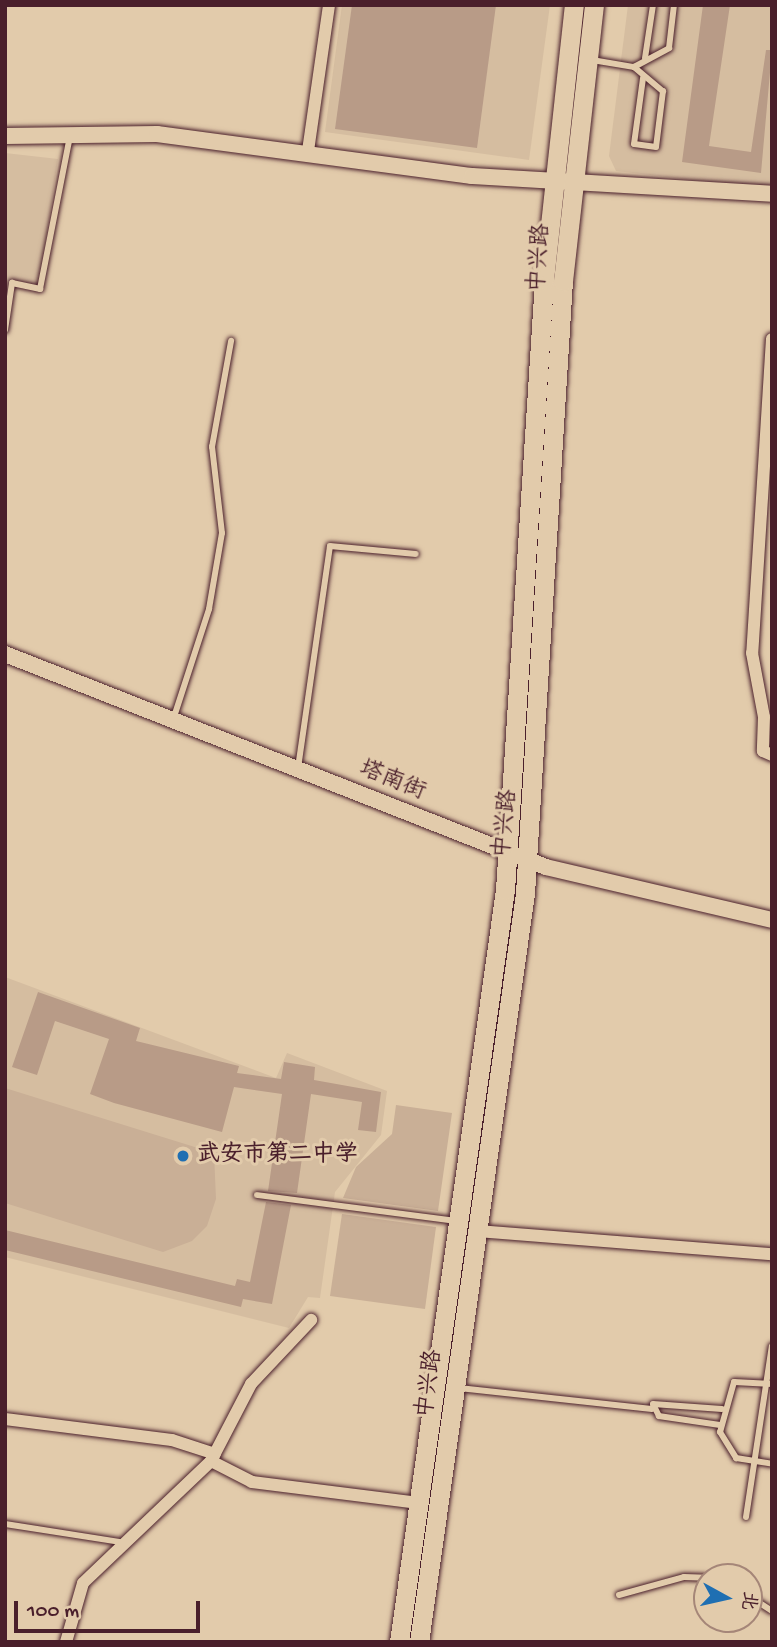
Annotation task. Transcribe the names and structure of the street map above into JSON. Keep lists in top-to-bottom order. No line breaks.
{"streets":{"main road":["中兴路"],"street":["塔南街"]},"crossings":[["中兴路","塔南街"]],"places":["武安市第二中学"],"scale_bar":"100 m","north":"right"}
